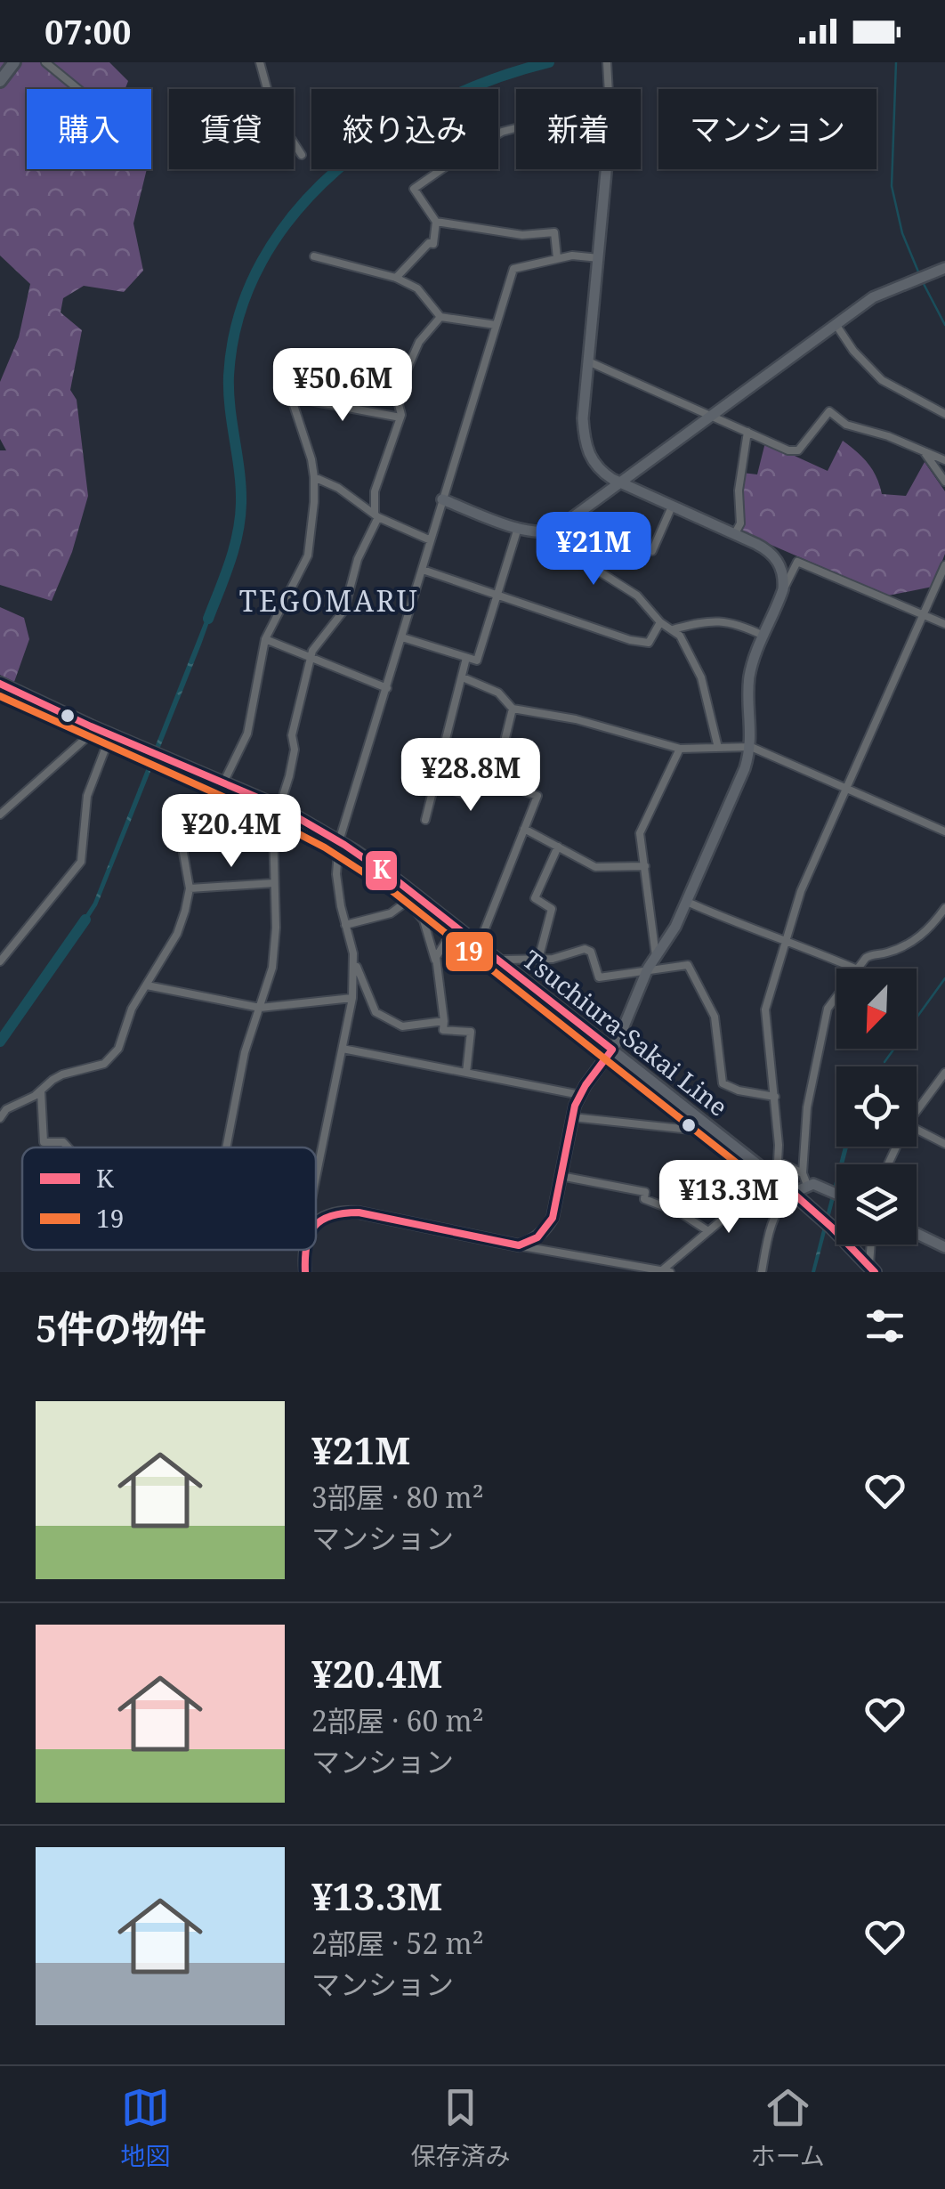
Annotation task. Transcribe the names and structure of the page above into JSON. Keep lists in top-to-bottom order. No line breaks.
{"streets":{"main road":["Tsuchiura-Sakai Line"]},"districts":["TEGOMARU"],"lines":["transit line K","transit line 19"],"legend":["K","19"],"north":"bottom left","page":{"status":"07:00","chip":["購入","賃貸","絞り込み","新着","マンション"],"price":["¥50.6M","¥21M","¥28.8M","¥20.4M","¥13.3M"],"heading":"5件の物件","list":[{"name":"¥21M","note":"3部屋 · 80 m² · マンション"},{"name":"¥20.4M","note":"2部屋 · 60 m² · マンション"},{"name":"¥13.3M","note":"2部屋 · 52 m² · マンション"}],"tabs":["地図","保存済み","ホーム"]}}
